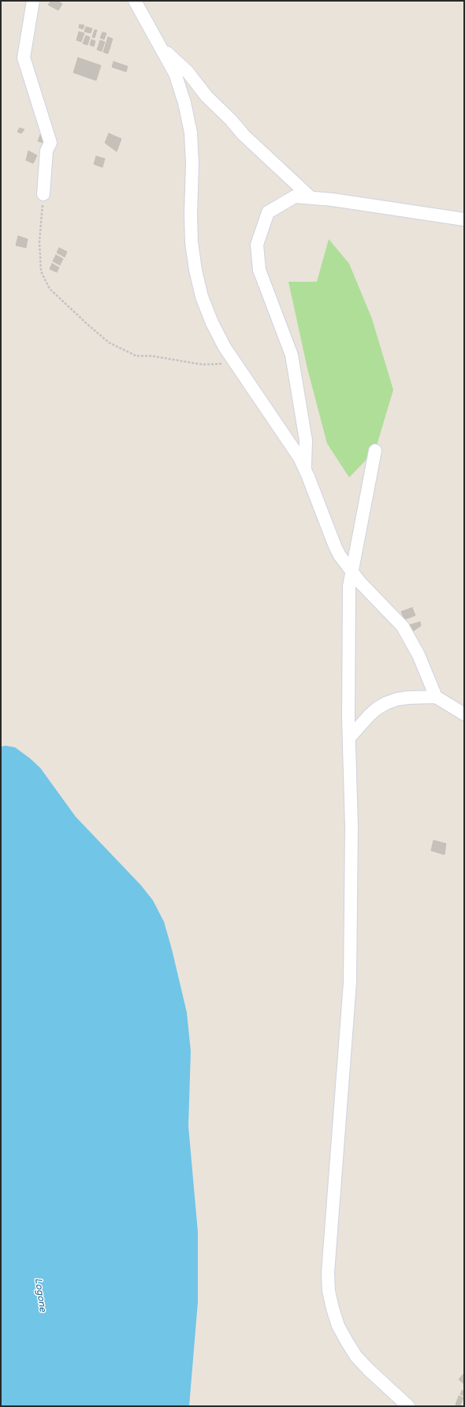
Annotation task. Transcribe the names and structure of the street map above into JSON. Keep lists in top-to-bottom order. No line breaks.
{"water":["Logone"]}
